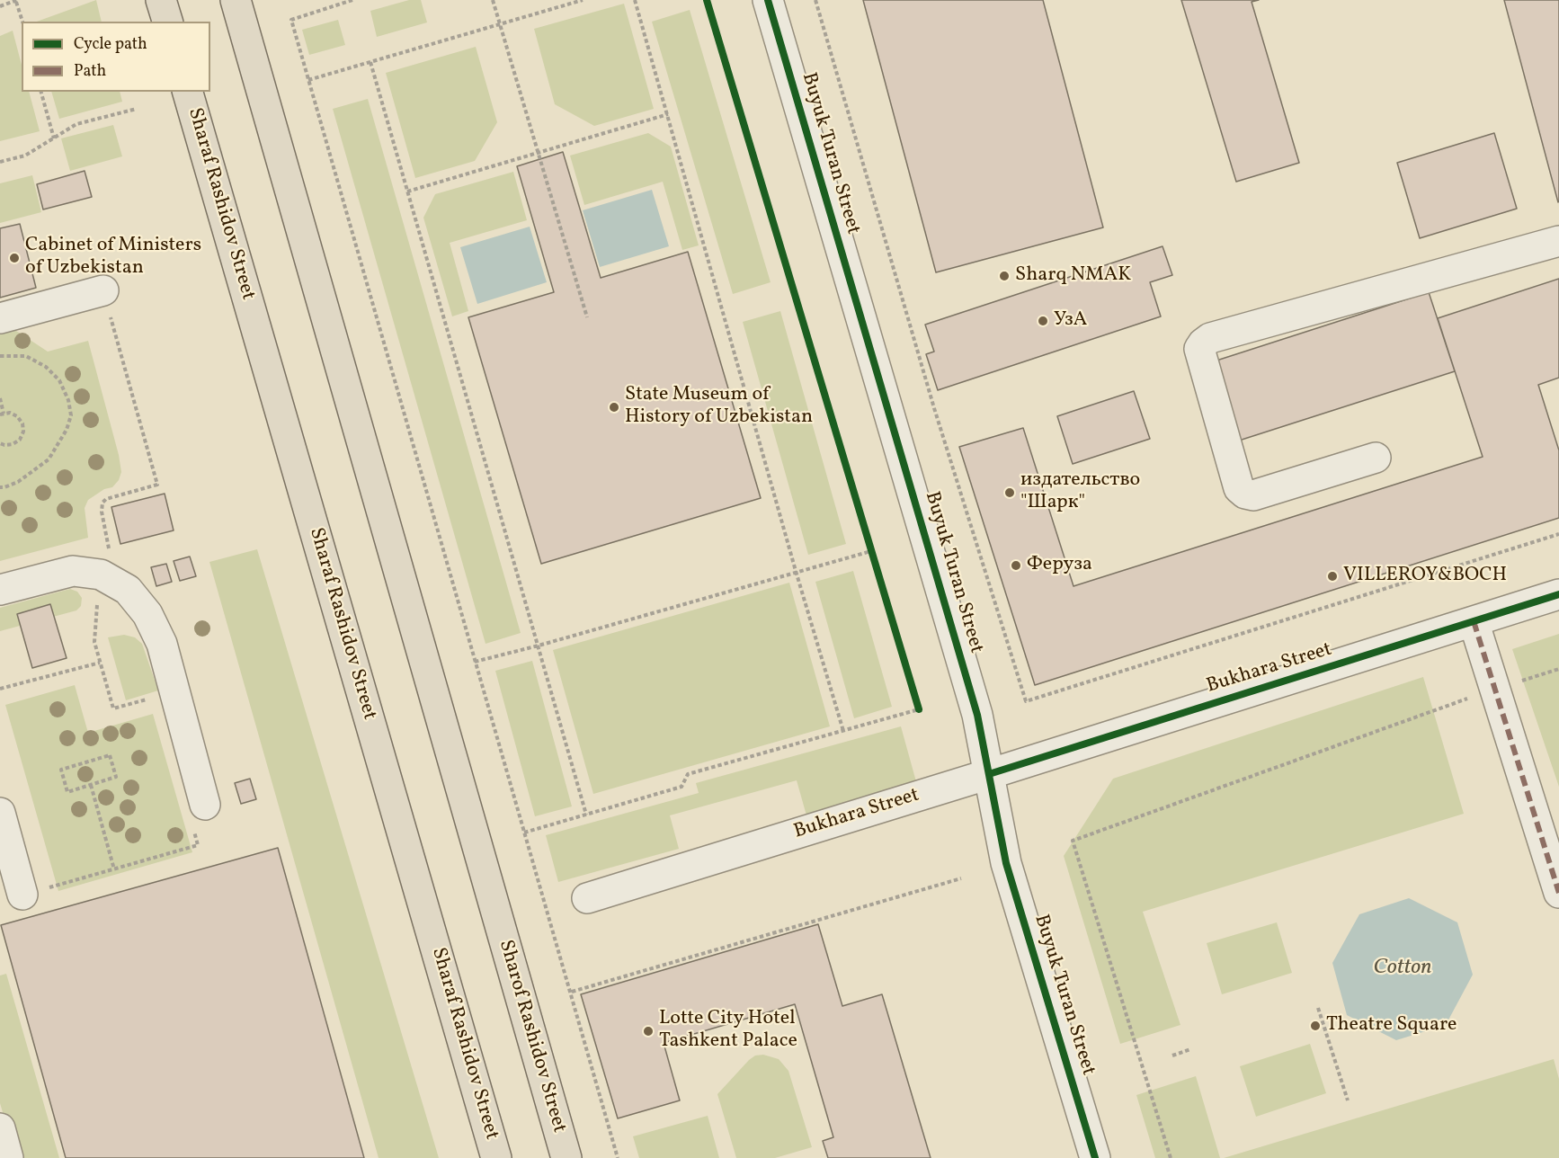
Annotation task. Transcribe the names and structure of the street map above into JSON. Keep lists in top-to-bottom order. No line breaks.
{"streets":{"main road":["Sharaf Rashidov Street","Sharof Rashidov Street"],"street":["Buyuk Turan Street","Bukhara Street"]},"crossings":[["Buyuk Turan Street","Bukhara Street"]],"water":["Cotton"],"places":["Cabinet of Ministers of Uzbekistan","Sharq NMAK","УзА","State Museum of History of Uzbekistan","издательство \"Шарк\"","Феруза","VILLEROY&BOCH","Theatre Square","Lotte City Hotel Tashkent Palace"],"legend":["Cycle path","Path"]}
